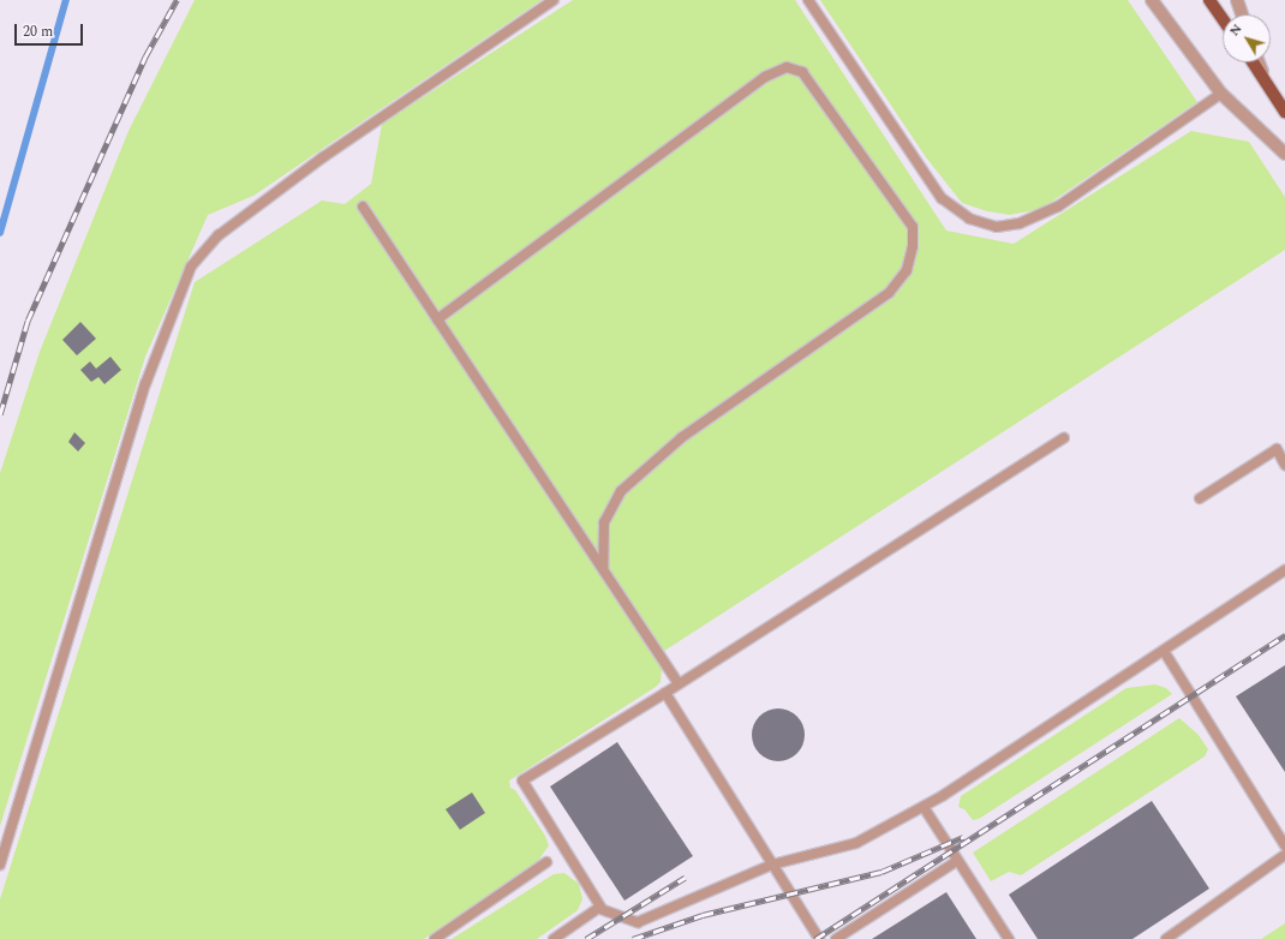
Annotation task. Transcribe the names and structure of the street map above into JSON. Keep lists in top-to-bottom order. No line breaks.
{"scale_bar":"20 m","north":"top left"}
